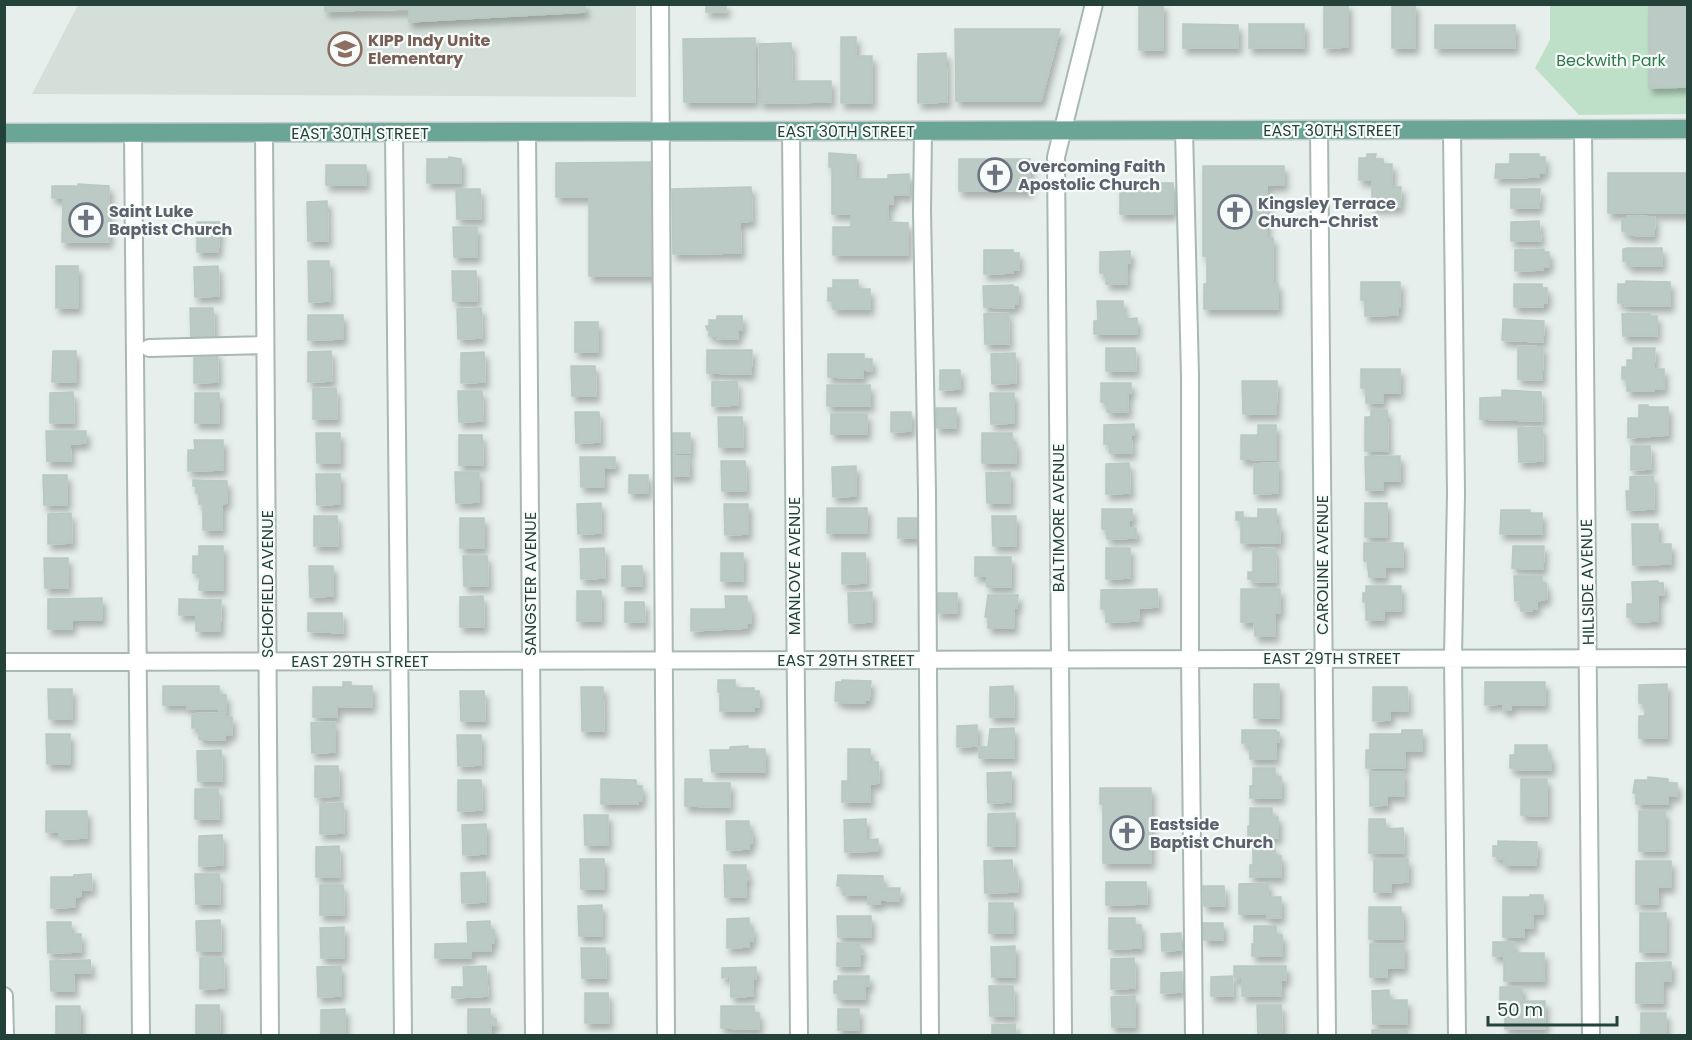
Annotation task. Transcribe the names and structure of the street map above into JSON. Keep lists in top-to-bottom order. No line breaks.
{"streets":{"main road":["EAST 30TH STREET"],"street":["BALTIMORE AVENUE","CAROLINE AVENUE","MANLOVE AVENUE","HILLSIDE AVENUE","SCHOFIELD AVENUE","SANGSTER AVENUE","EAST 29TH STREET"]},"crossings":[["EAST 30TH STREET","BALTIMORE AVENUE"],["EAST 30TH STREET","CAROLINE AVENUE"],["EAST 30TH STREET","MANLOVE AVENUE"],["EAST 30TH STREET","HILLSIDE AVENUE"],["EAST 30TH STREET","SCHOFIELD AVENUE"],["EAST 30TH STREET","SANGSTER AVENUE"],["BALTIMORE AVENUE","EAST 29TH STREET"],["CAROLINE AVENUE","EAST 29TH STREET"],["MANLOVE AVENUE","EAST 29TH STREET"],["HILLSIDE AVENUE","EAST 29TH STREET"],["SCHOFIELD AVENUE","EAST 29TH STREET"],["SANGSTER AVENUE","EAST 29TH STREET"]],"parks":["Beckwith Park"],"places":{"school or university":["KIPP Indy Unite Elementary"],"church":["Overcoming Faith Apostolic Church","Kingsley Terrace Church-Christ","Saint Luke Baptist Church","Eastside Baptist Church"]},"scale_bar":"50 m"}
